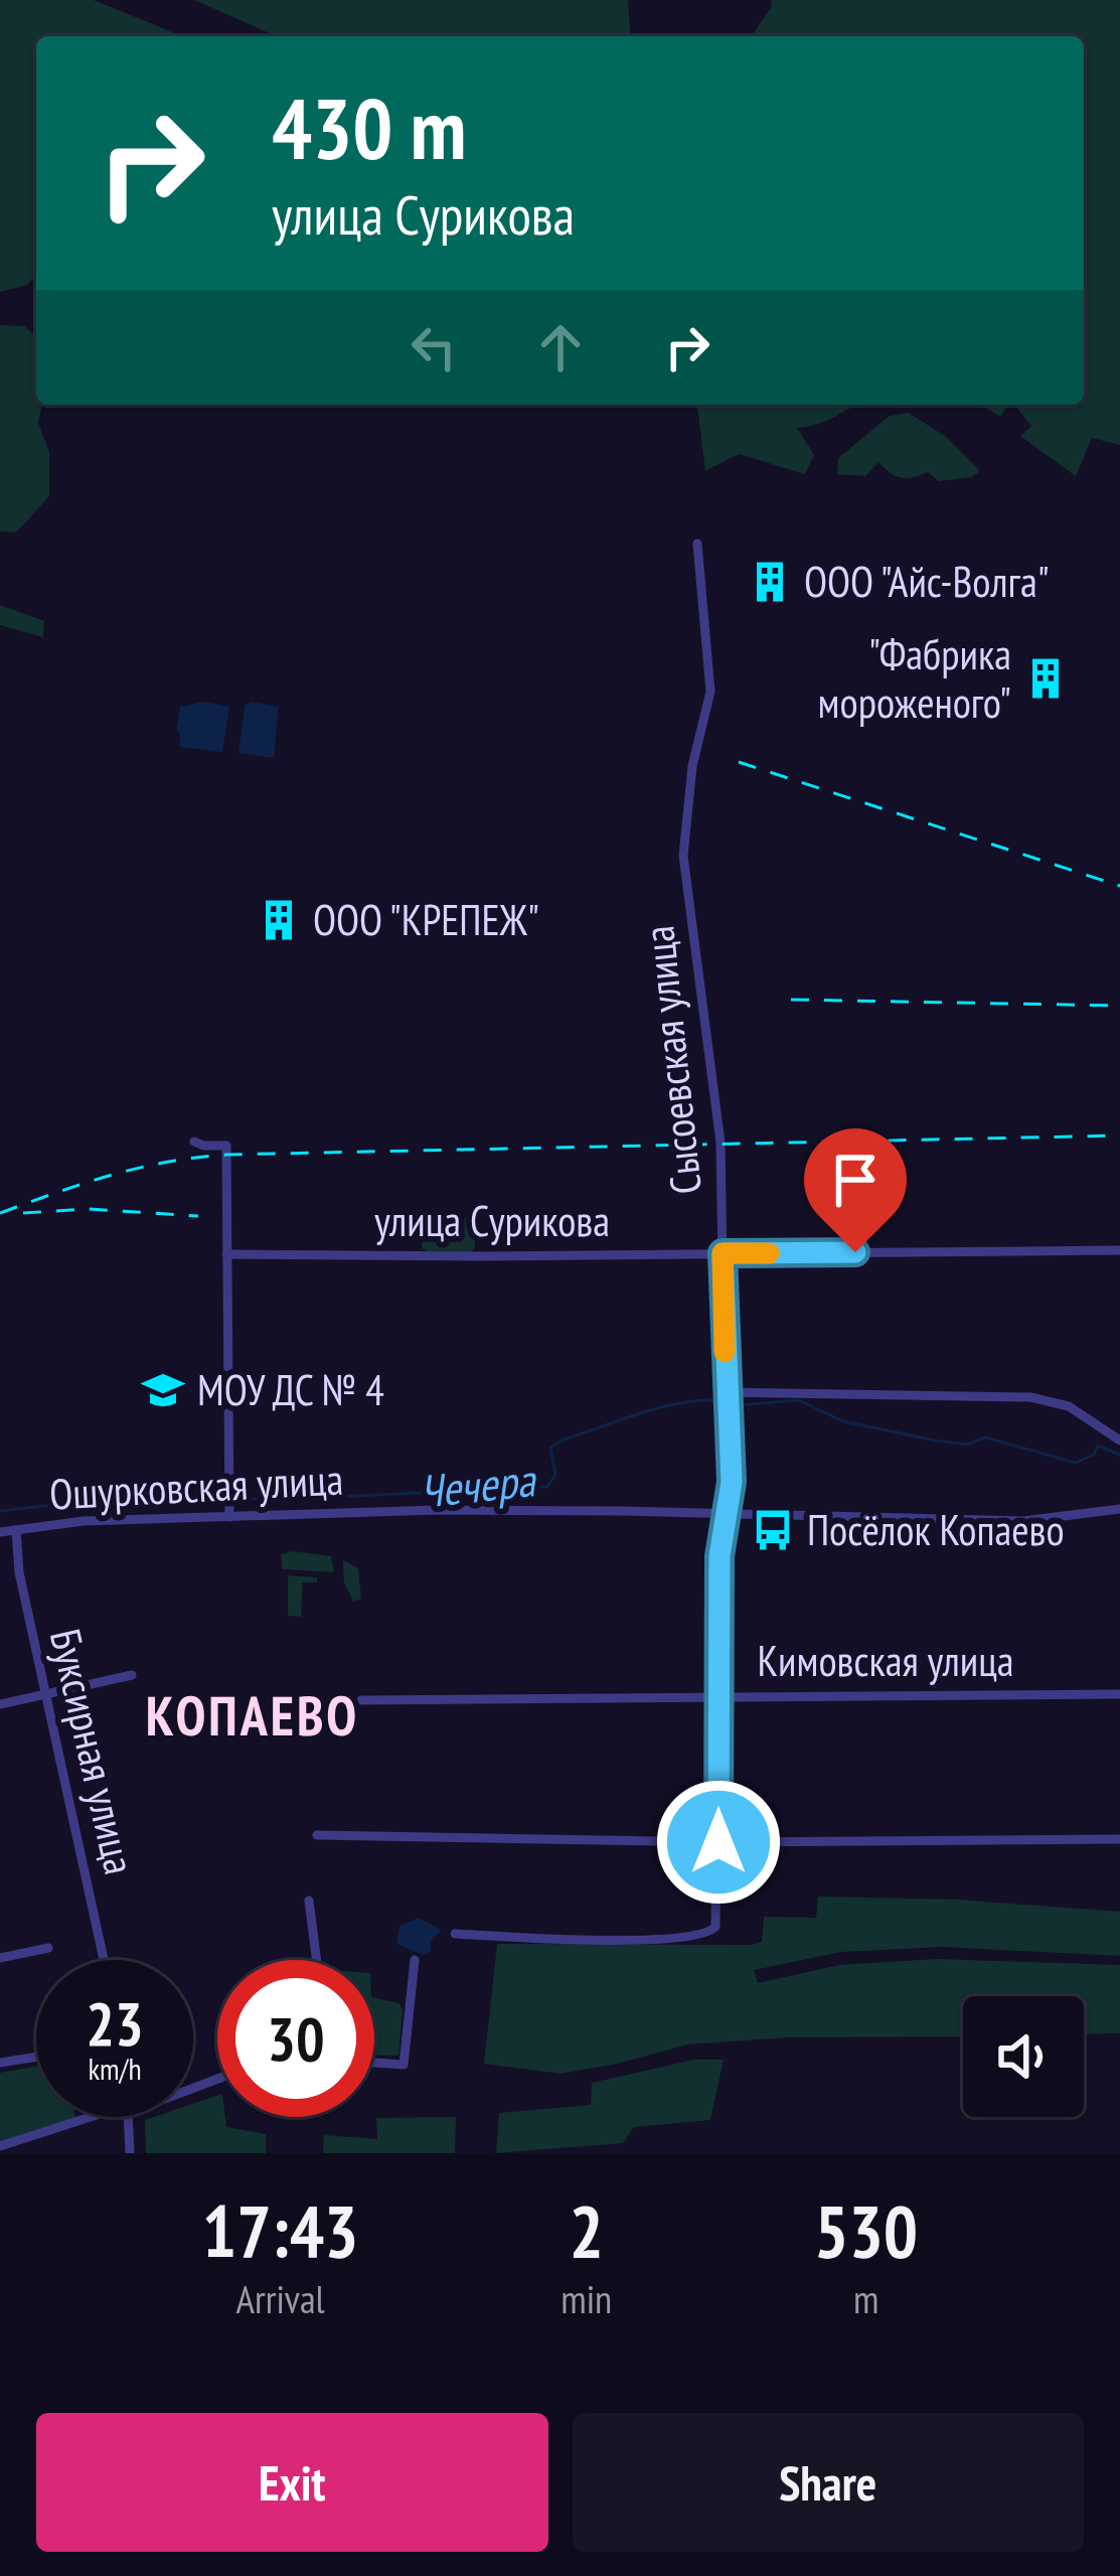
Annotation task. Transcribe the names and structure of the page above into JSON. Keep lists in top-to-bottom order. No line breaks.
{"streets":{"street":["Сысоевская улица","улица Сурикова","Ошурковская улица","Кимовская улица","Буксирная улица"]},"crossings":[["Сысоевская улица","улица Сурикова"],["Сысоевская улица","Ошурковская улица"],["Сысоевская улица","Кимовская улица"],["Ошурковская улица","Буксирная улица"]],"districts":["КОПАЕВО"],"water":["Чечера"],"places":{"building":["ООО \"Айс-Волга\"","\"Фабрика мороженого\"","ООО \"КРЕПЕЖ\""],"school or university":["МОУ ДС № 4"],"bus stop":["Посёлок Копаево"]},"page":{"turn":["430 m","улица Сурикова"],"speed":"23 km/h","limit":"30","eta":["17:43","Arrival","2","min","530","m"],"buttons":["Exit","Share"]}}
